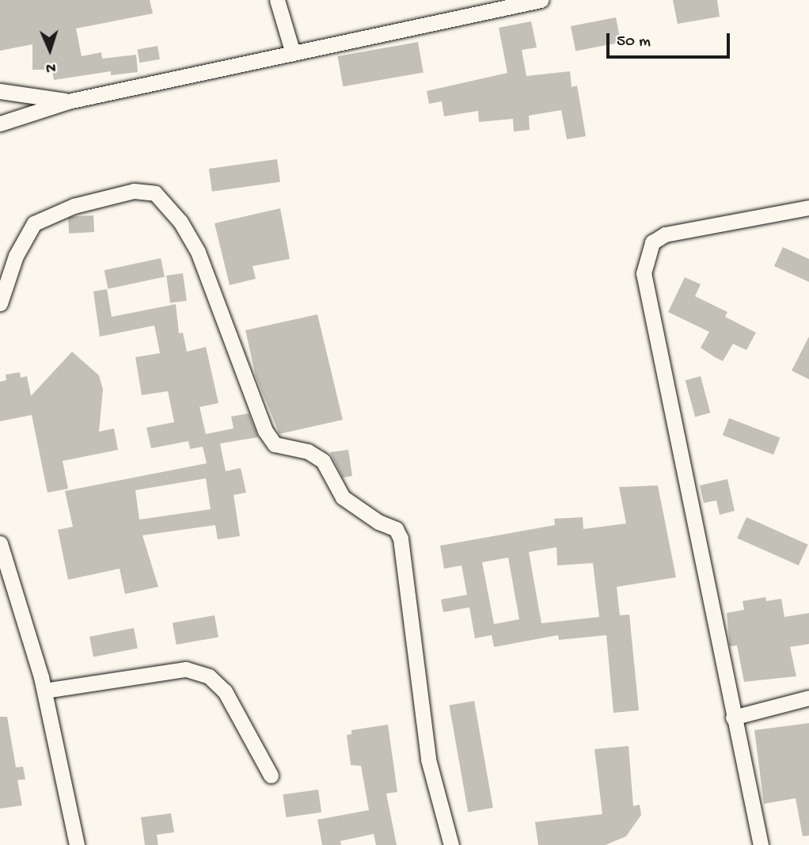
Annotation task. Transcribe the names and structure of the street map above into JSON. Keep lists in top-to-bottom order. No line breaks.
{"scale_bar":"50 m","north":"bottom"}
